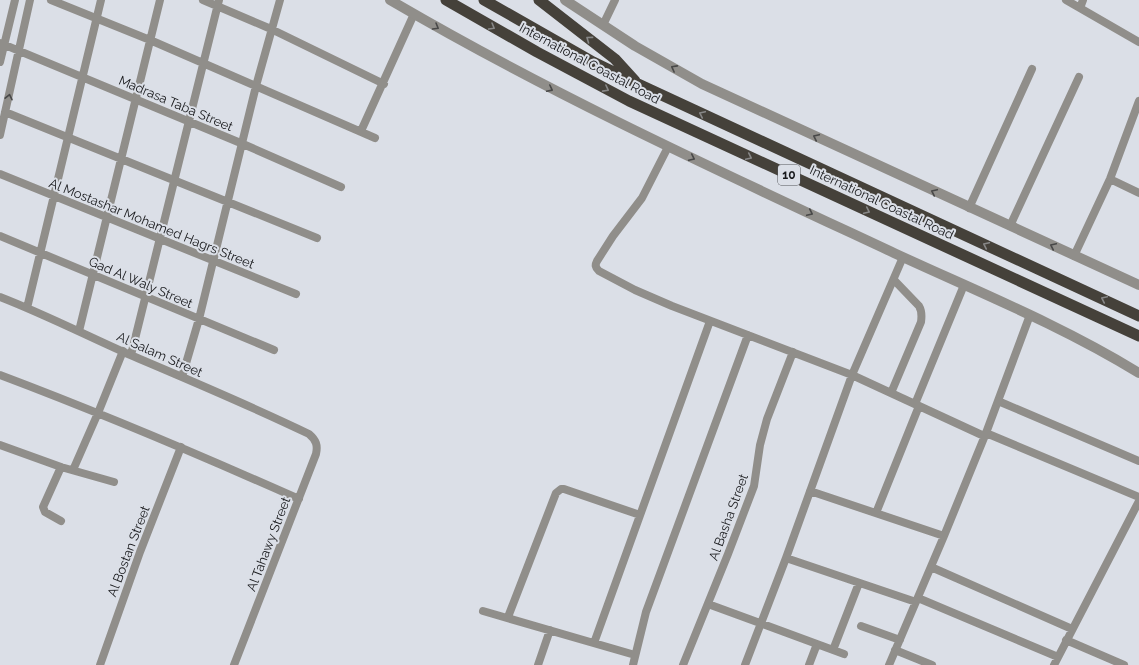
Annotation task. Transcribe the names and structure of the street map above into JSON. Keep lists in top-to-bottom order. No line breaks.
{"streets":{"highway":["International Coastal Road","10"],"street":["Madrasa Taba Street","Al Mostashar Mohamed Hagrs Street","Gad Al Waly Street","Al Salam Street","Al Basha Street","Al Tahawy Street","Al Bostan Street"]},"crossings":[["Al Salam Street","Al Tahawy Street"]]}
